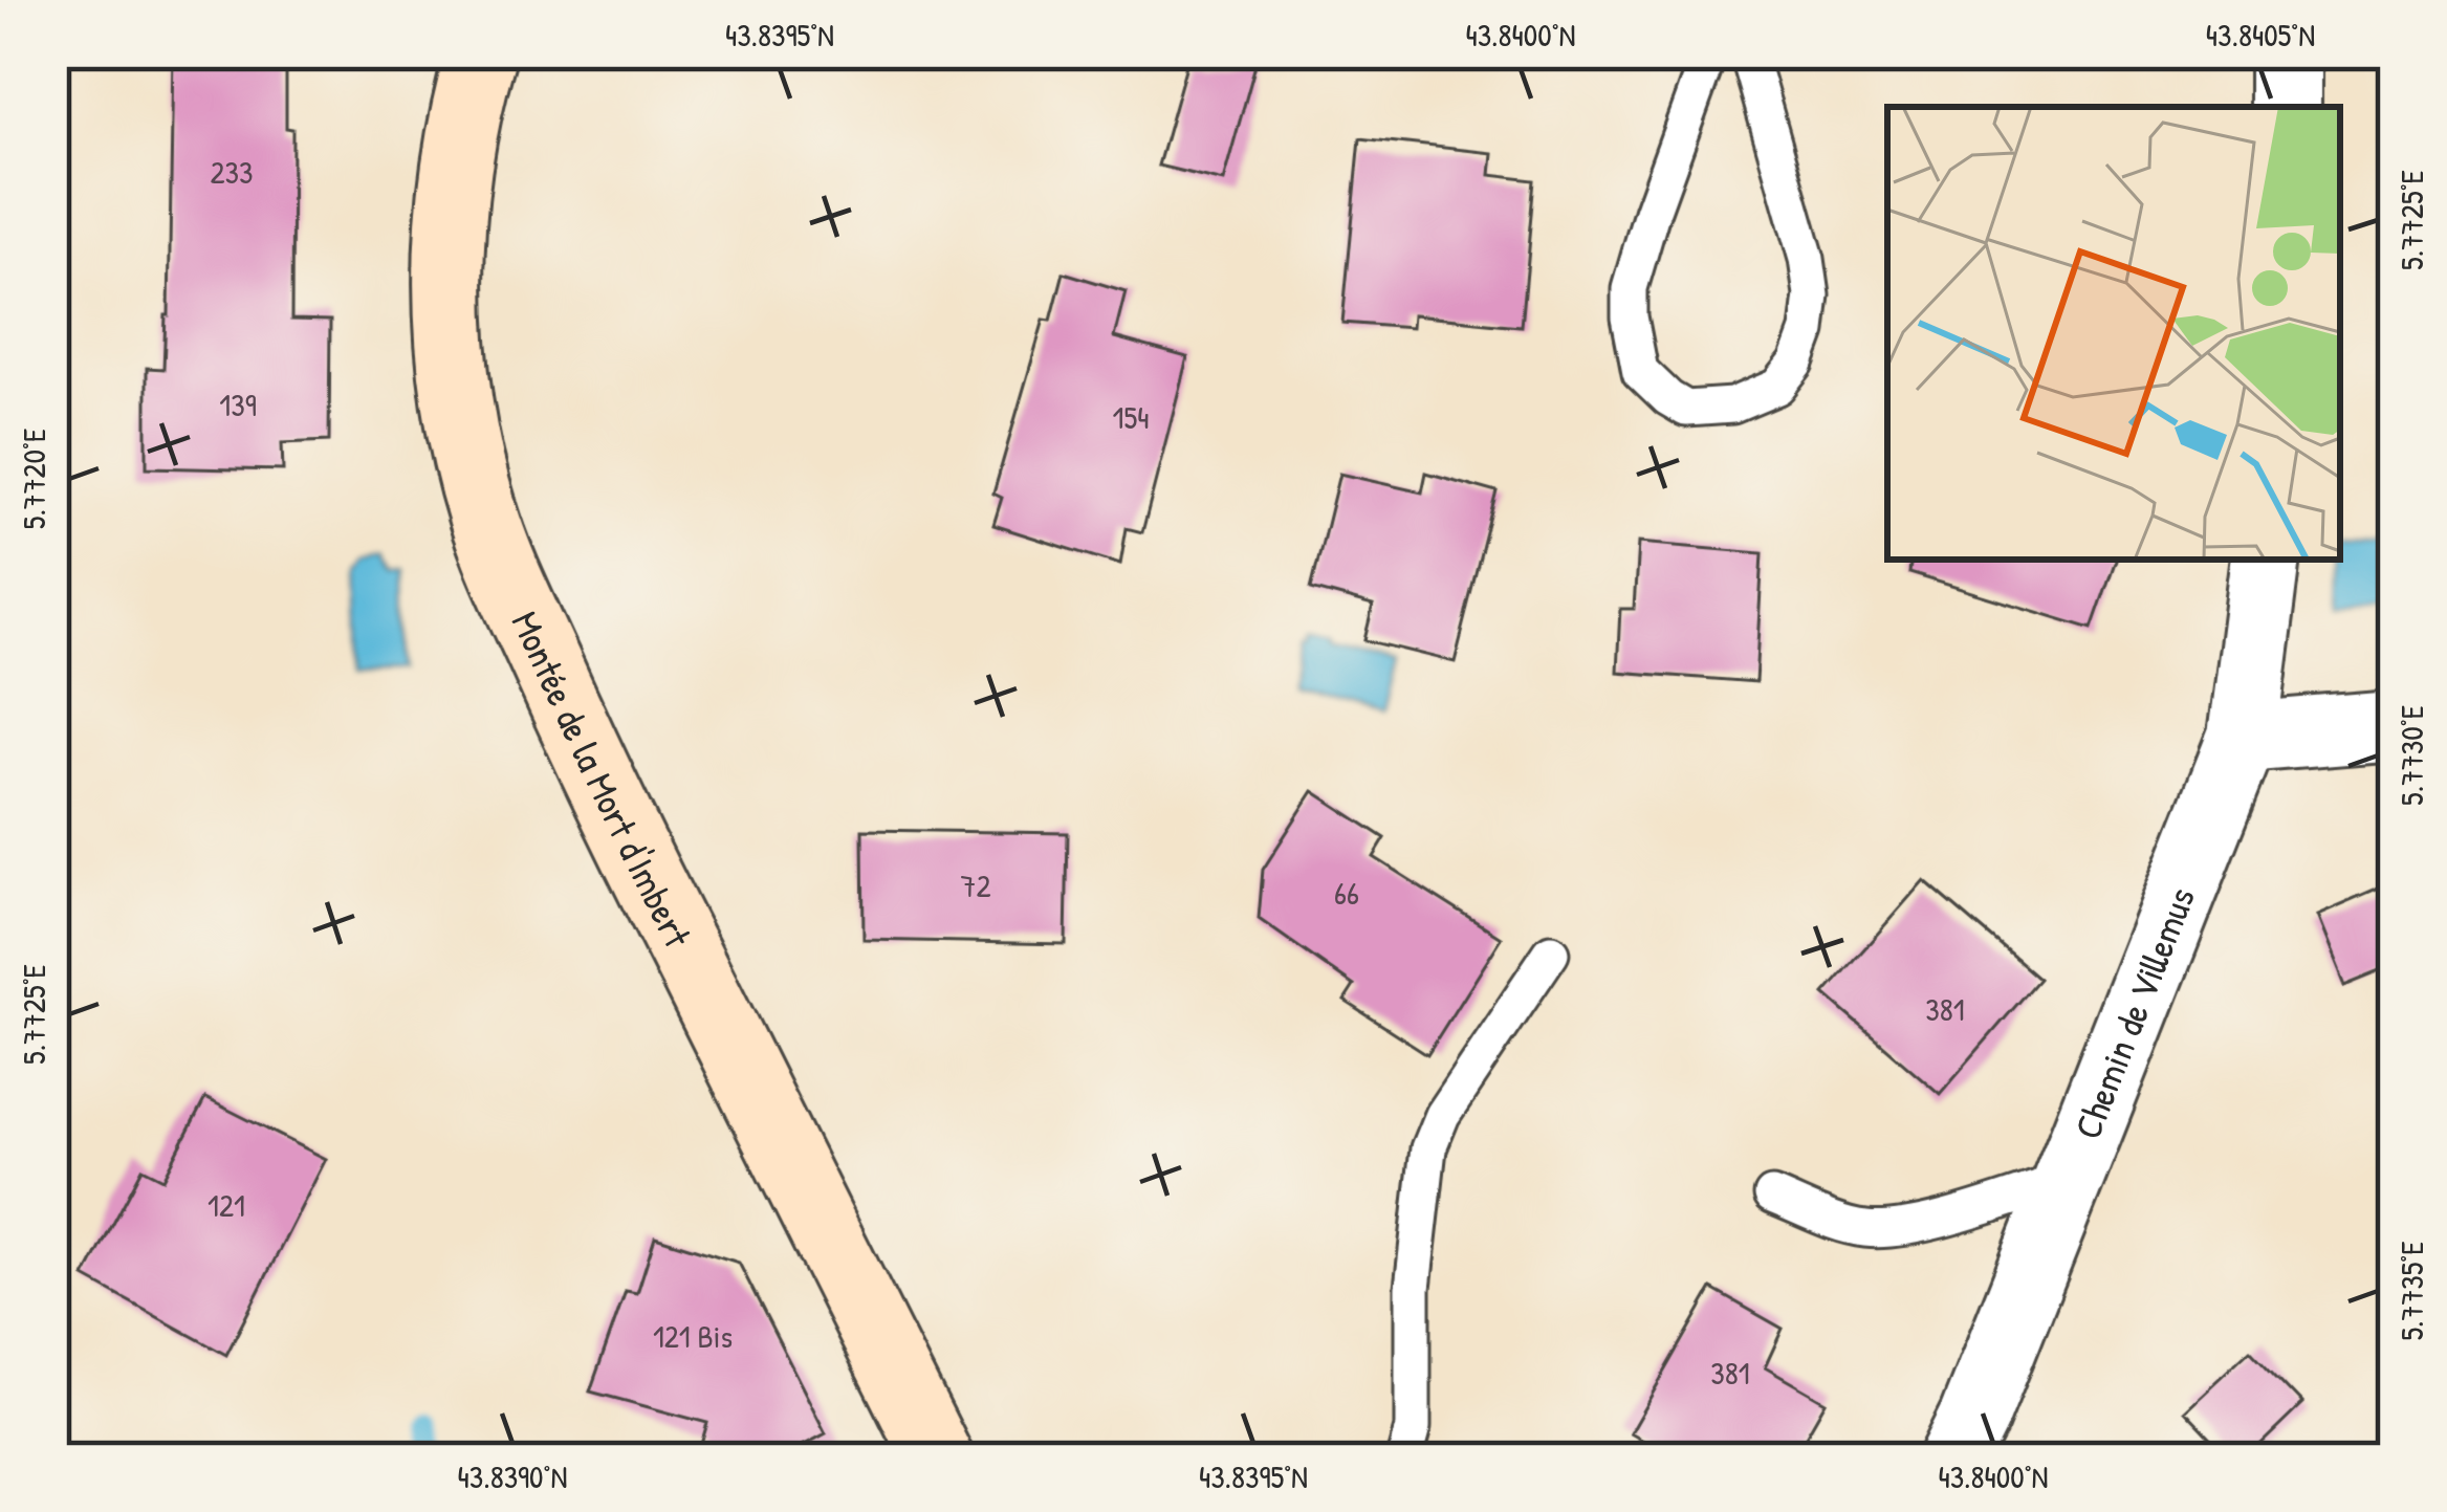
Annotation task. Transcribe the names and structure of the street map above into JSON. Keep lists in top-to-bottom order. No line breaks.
{"streets":{"street":["Montée de la Mort d'Imbert","Chemin de Villemus"]},"house_numbers":["233","139","154","72","66","381","121","121 Bis","381"],"coordinates":["43.8395°N","43.8400°N","43.8405°N","5.7725°E","5.7720°E","5.7730°E","5.7735°E","43.8390°N"]}
